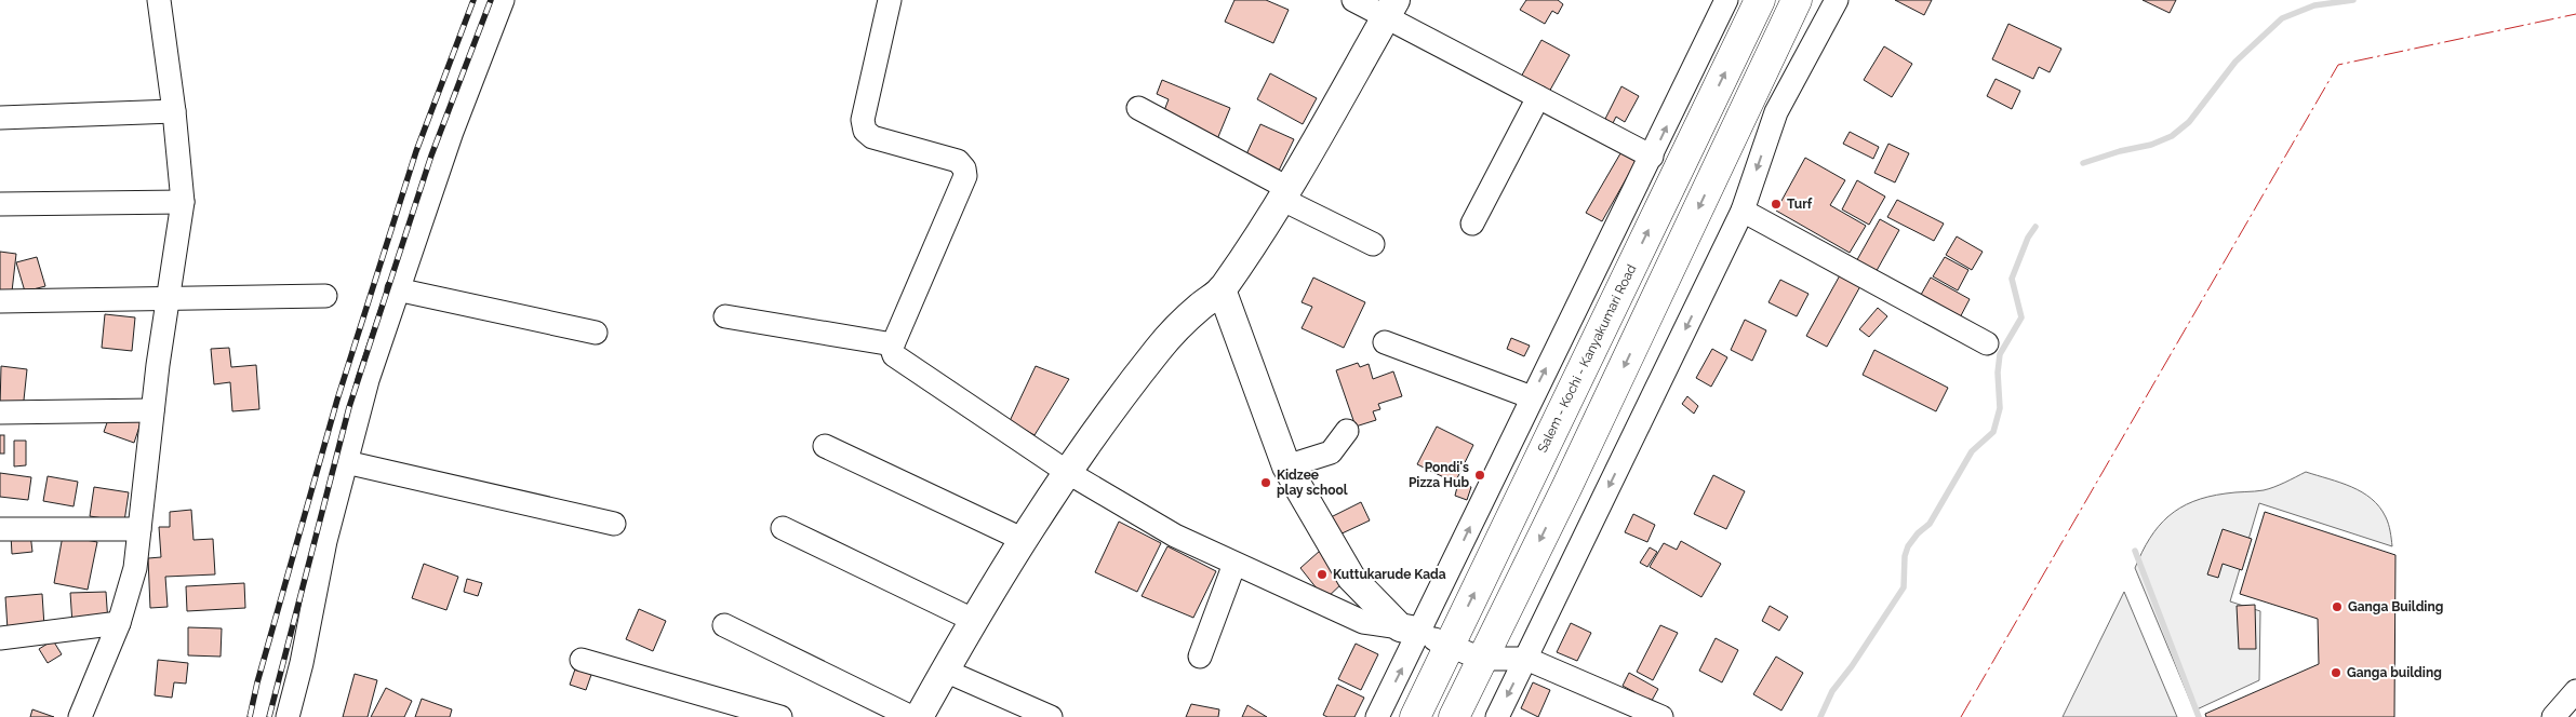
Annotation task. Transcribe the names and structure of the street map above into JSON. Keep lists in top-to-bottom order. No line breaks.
{"streets":{"highway":["Salem - Kochi - Kanyakumari Road"]},"places":["Turf","Pondi's Pizza Hub","Kidzee play school","Kuttukarude Kada","Ganga Building","Ganga building"]}
